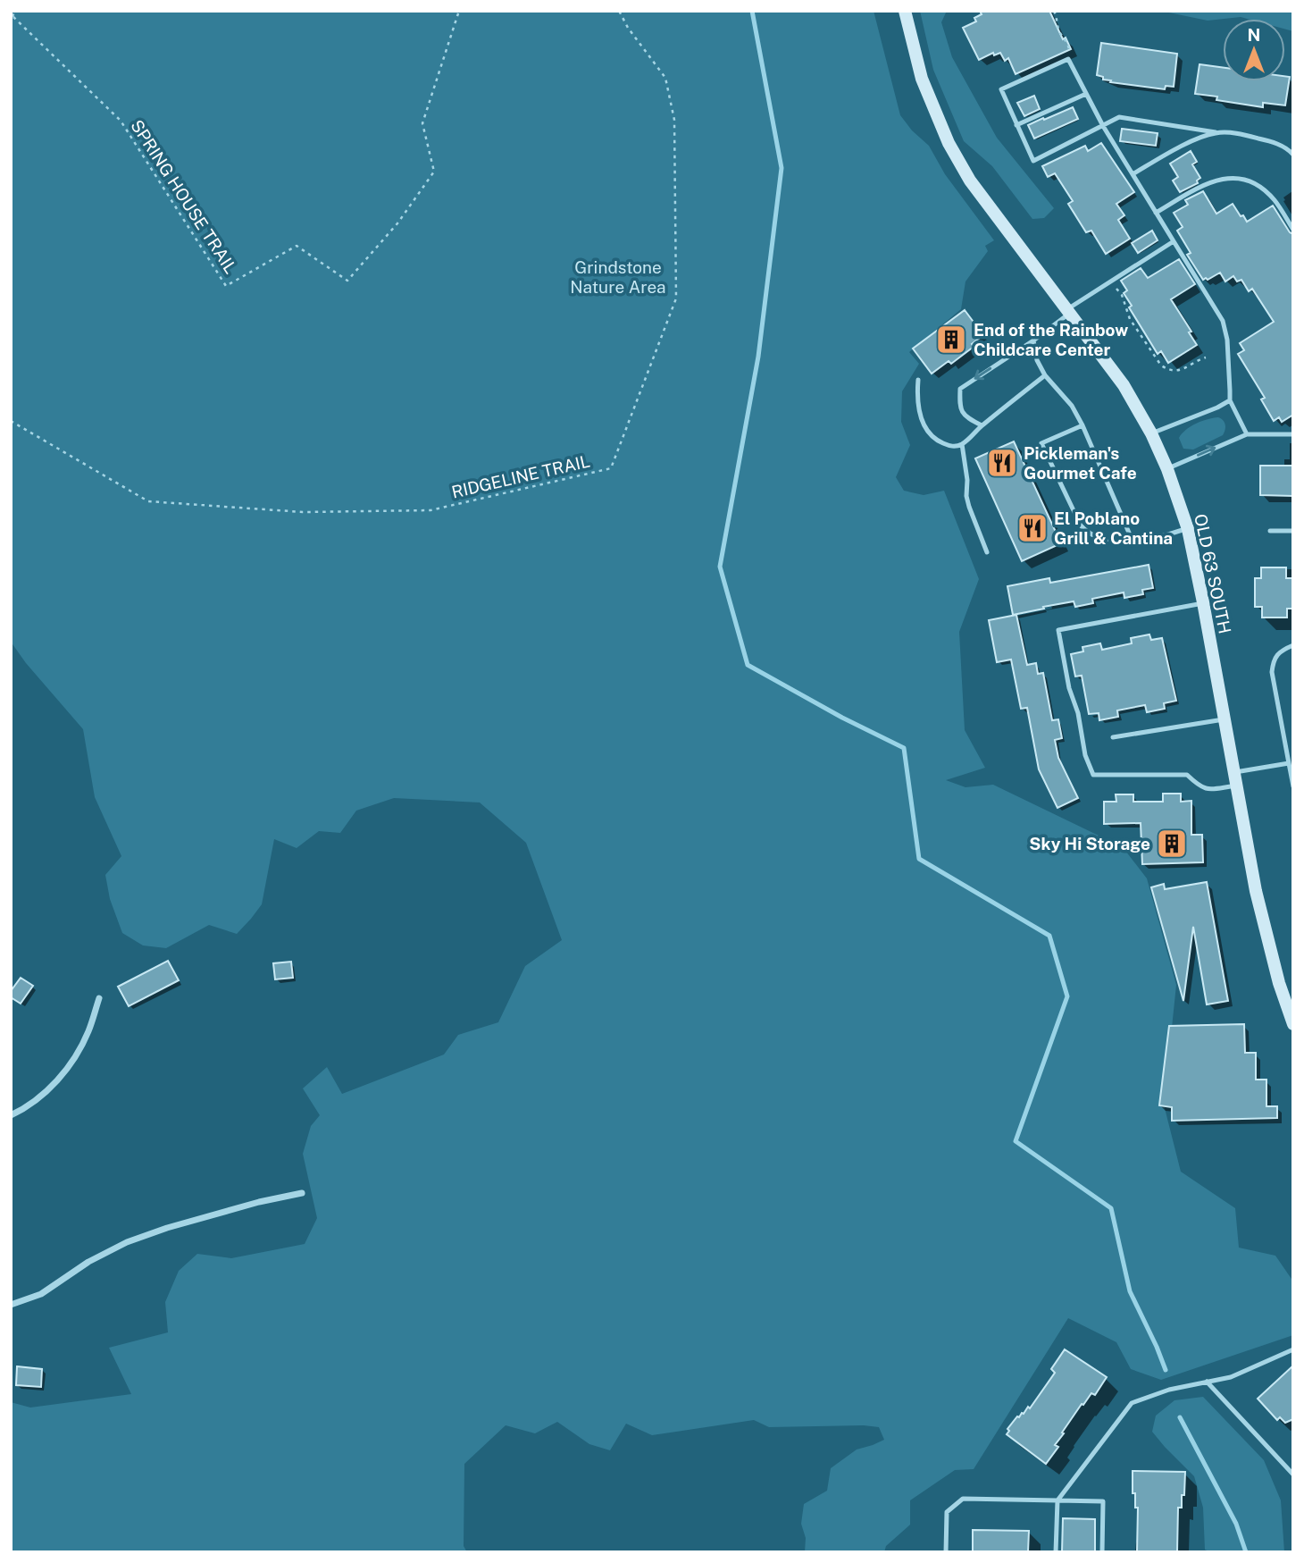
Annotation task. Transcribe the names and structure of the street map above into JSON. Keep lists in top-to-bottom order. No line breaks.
{"streets":{"main road":["OLD 63 SOUTH"],"path":["SPRING HOUSE TRAIL","RIDGELINE TRAIL"]},"parks":["Grindstone Nature Area"],"places":{"building":["End of the Rainbow Childcare Center","Sky Hi Storage"],"restaurant":["Pickleman's Gourmet Cafe","El Poblano Grill & Cantina"]},"north":"top"}
